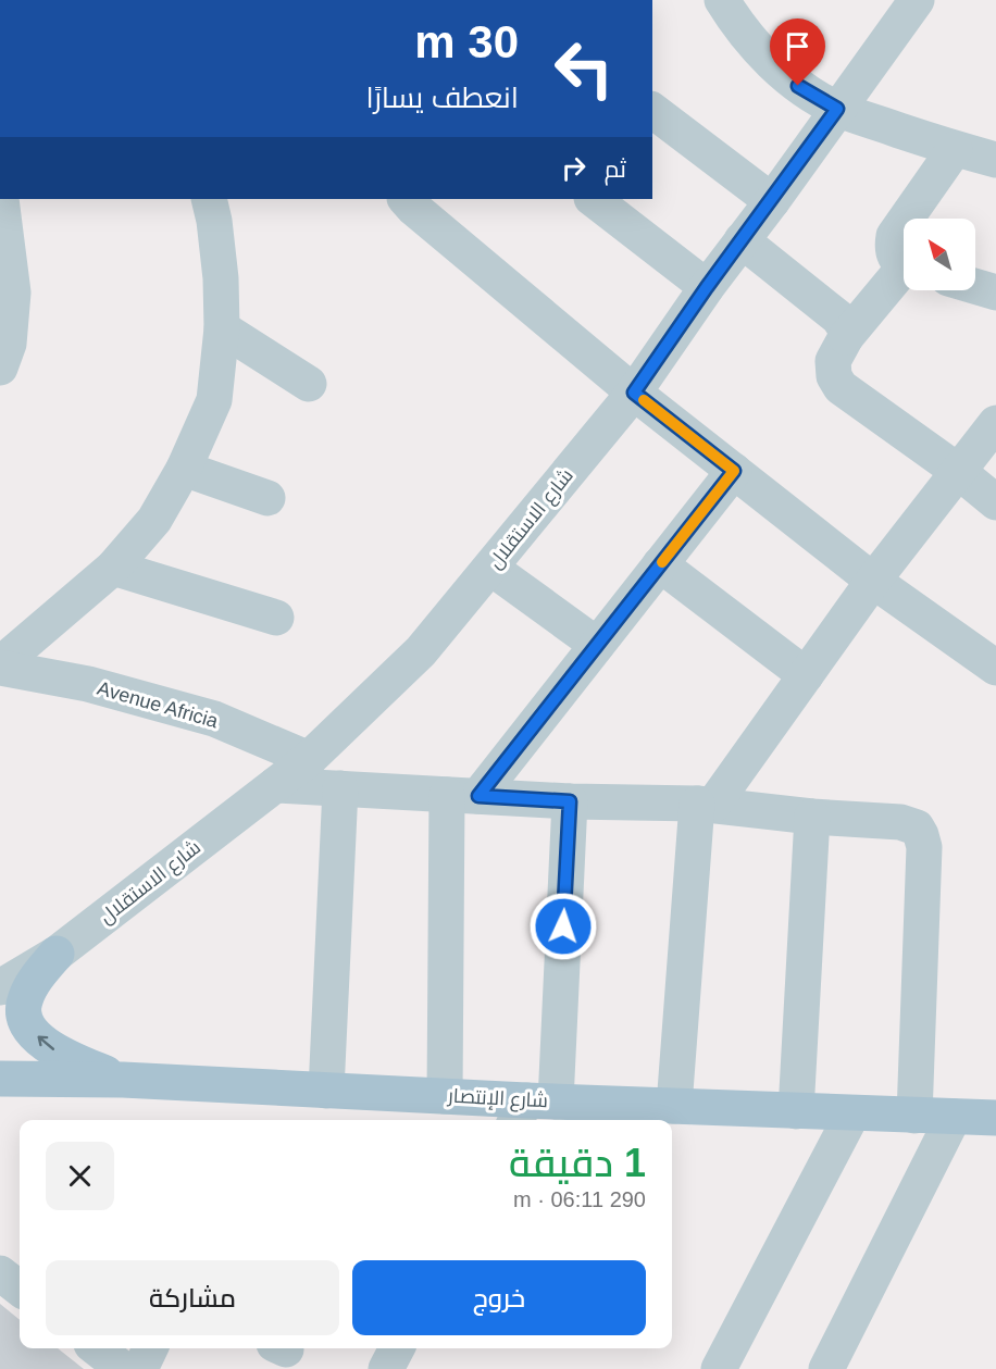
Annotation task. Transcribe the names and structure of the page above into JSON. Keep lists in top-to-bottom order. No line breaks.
{"streets":{"main road":["شارع الإنتصار"],"street":["شارع الاستقلال","Avenue Africia"]},"crossings":[["شارع الاستقلال","Avenue Africia"]],"north":"top left","page":{"turn":["30 m","انعطف يسارًا"],"then":"ثم","heading":["1 دقيقة","290 m · 06:11"],"buttons":["خروج","مشاركة"]}}
